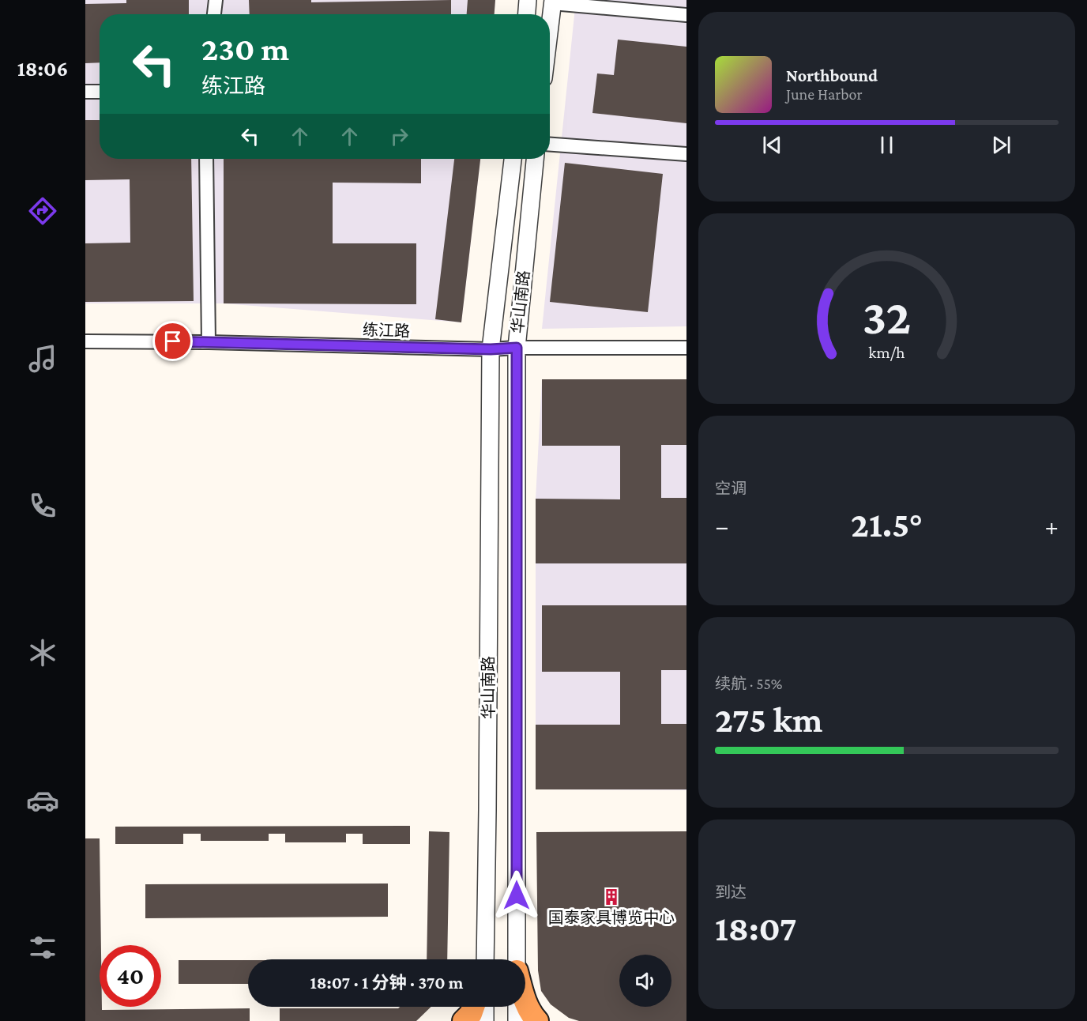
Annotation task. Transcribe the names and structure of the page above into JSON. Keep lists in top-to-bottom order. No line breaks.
{"streets":{"street":["华山南路","练江路"]},"crossings":[["华山南路","练江路"]],"places":{"building":["国泰家具博览中心"]},"page":{"tabs":"18:06","turn":["230 m","练江路"],"song":["Northbound","June Harbor"],"tile":["空调",["续航 · 55%","275 km"],["到达","18:07"]],"heat":["−","21.5°","+"],"limit":"40","trip":"18:07 · 1 分钟 · 370 m","gauge":["32","km/h"]}}
